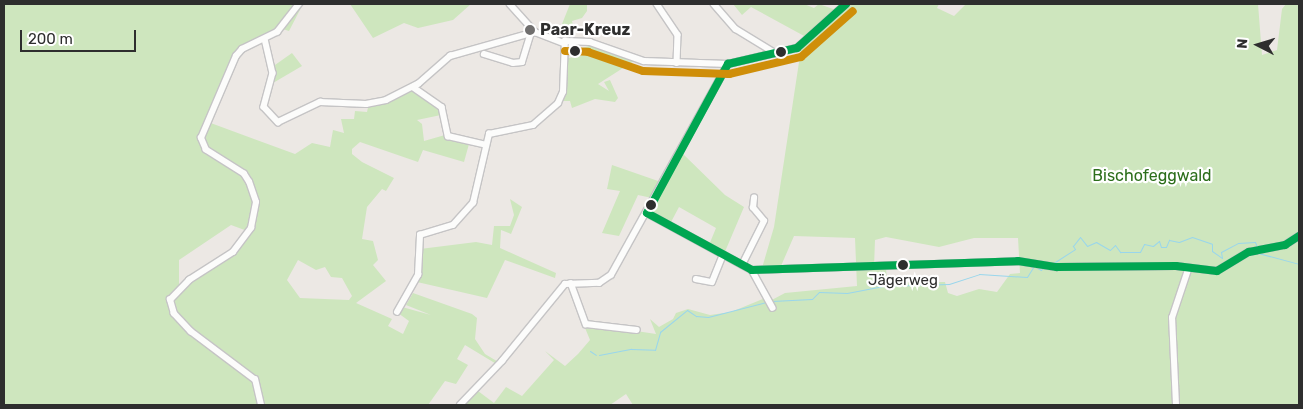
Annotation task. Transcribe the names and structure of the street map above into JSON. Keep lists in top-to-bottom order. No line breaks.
{"parks":["Bischofeggwald"],"places":["Paar-Kreuz","Jägerweg"],"scale_bar":"200 m","north":"left"}
